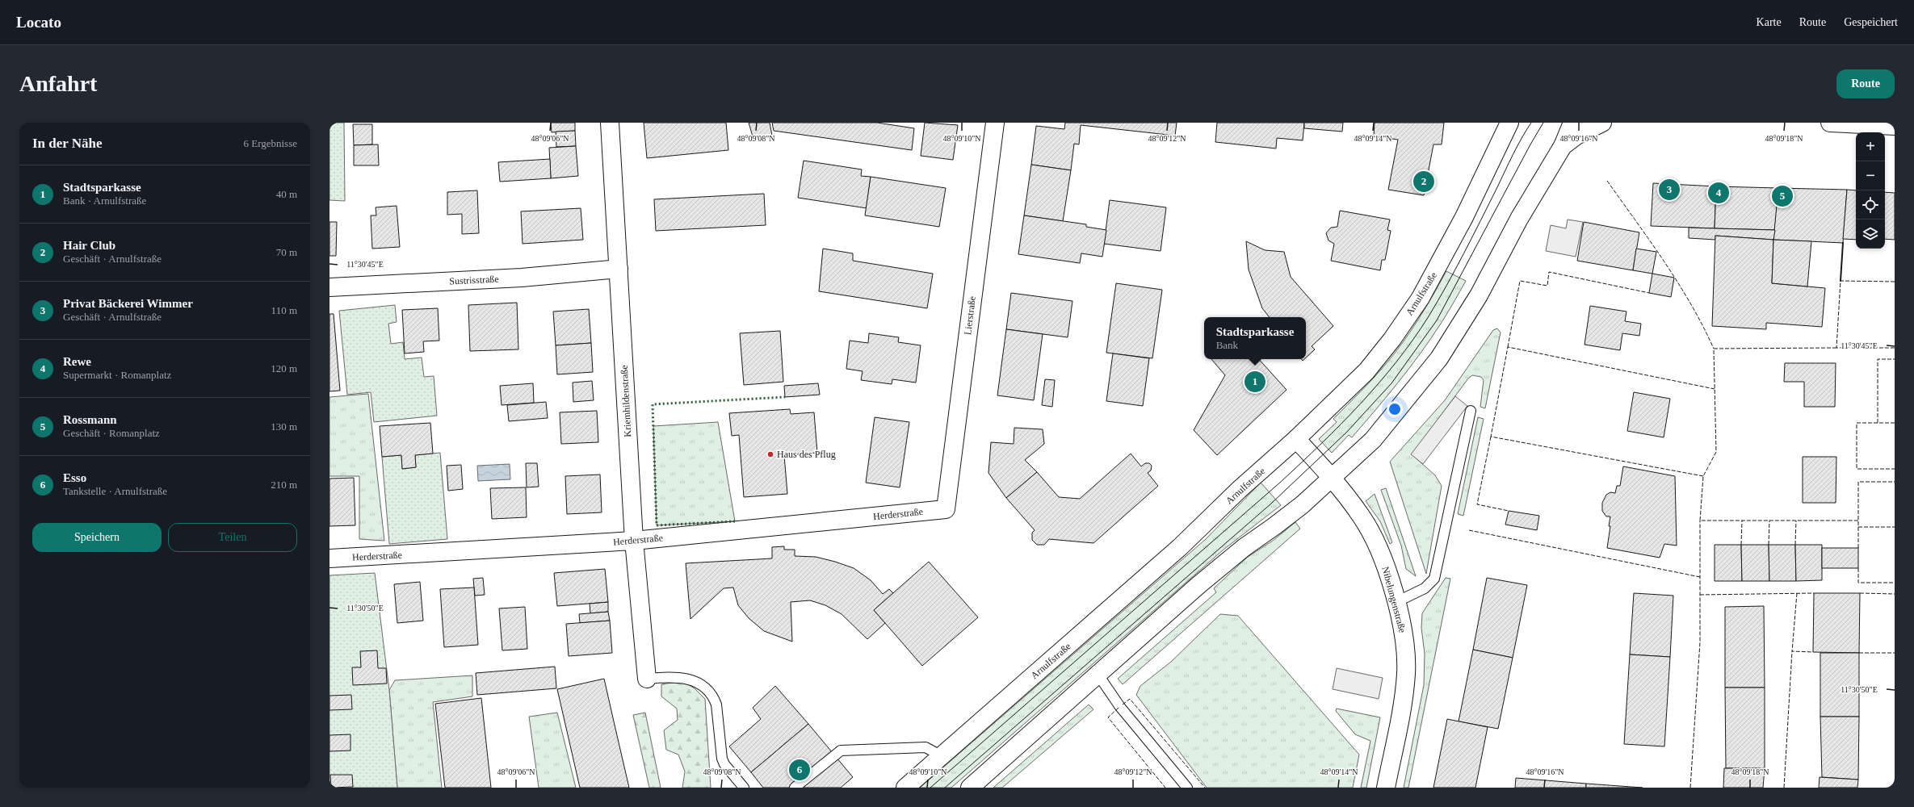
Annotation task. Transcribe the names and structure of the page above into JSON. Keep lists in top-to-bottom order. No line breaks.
{"streets":{"street":["Sustrisstraße","Arnulfstraße","Lierstraße","Kriemhildenstraße","Herderstraße","Nibelungenstraße"]},"crossings":[["Sustrisstraße","Kriemhildenstraße"],["Arnulfstraße","Nibelungenstraße"],["Lierstraße","Herderstraße"],["Kriemhildenstraße","Herderstraße"]],"places":["Haus des Pflug"],"page":{"header":"Locato","nav":["Karte","Route","Gespeichert"],"buttons":["Route",["Speichern","Teilen"]],"title":"Anfahrt","heading":["In der Nähe","6 Ergebnisse"],"map_buttons":["+","−"],"list":[{"mark":"1","name":"Stadtsparkasse","note":"Bank · Arnulfstraße","value":"40 m"},{"mark":"2","name":"Hair Club","note":"Geschäft · Arnulfstraße","value":"70 m"},{"mark":"3","name":"Privat Bäckerei Wimmer","note":"Geschäft · Arnulfstraße","value":"110 m"},{"mark":"4","name":"Rewe","note":"Supermarkt · Romanplatz","value":"120 m"},{"mark":"5","name":"Rossmann","note":"Geschäft · Romanplatz","value":"130 m"},{"mark":"6","name":"Esso","note":"Tankstelle · Arnulfstraße","value":"210 m"}],"pins":["2","3","4","5","1","6"],"popup":["Stadtsparkasse","Bank"]},"coordinates":["48°09'06\"N","48°09'08\"N","48°09'10\"N","48°09'12\"N","48°09'14\"N","48°09'16\"N","48°09'18\"N","11°30'45\"E","11°30'50\"E"]}
